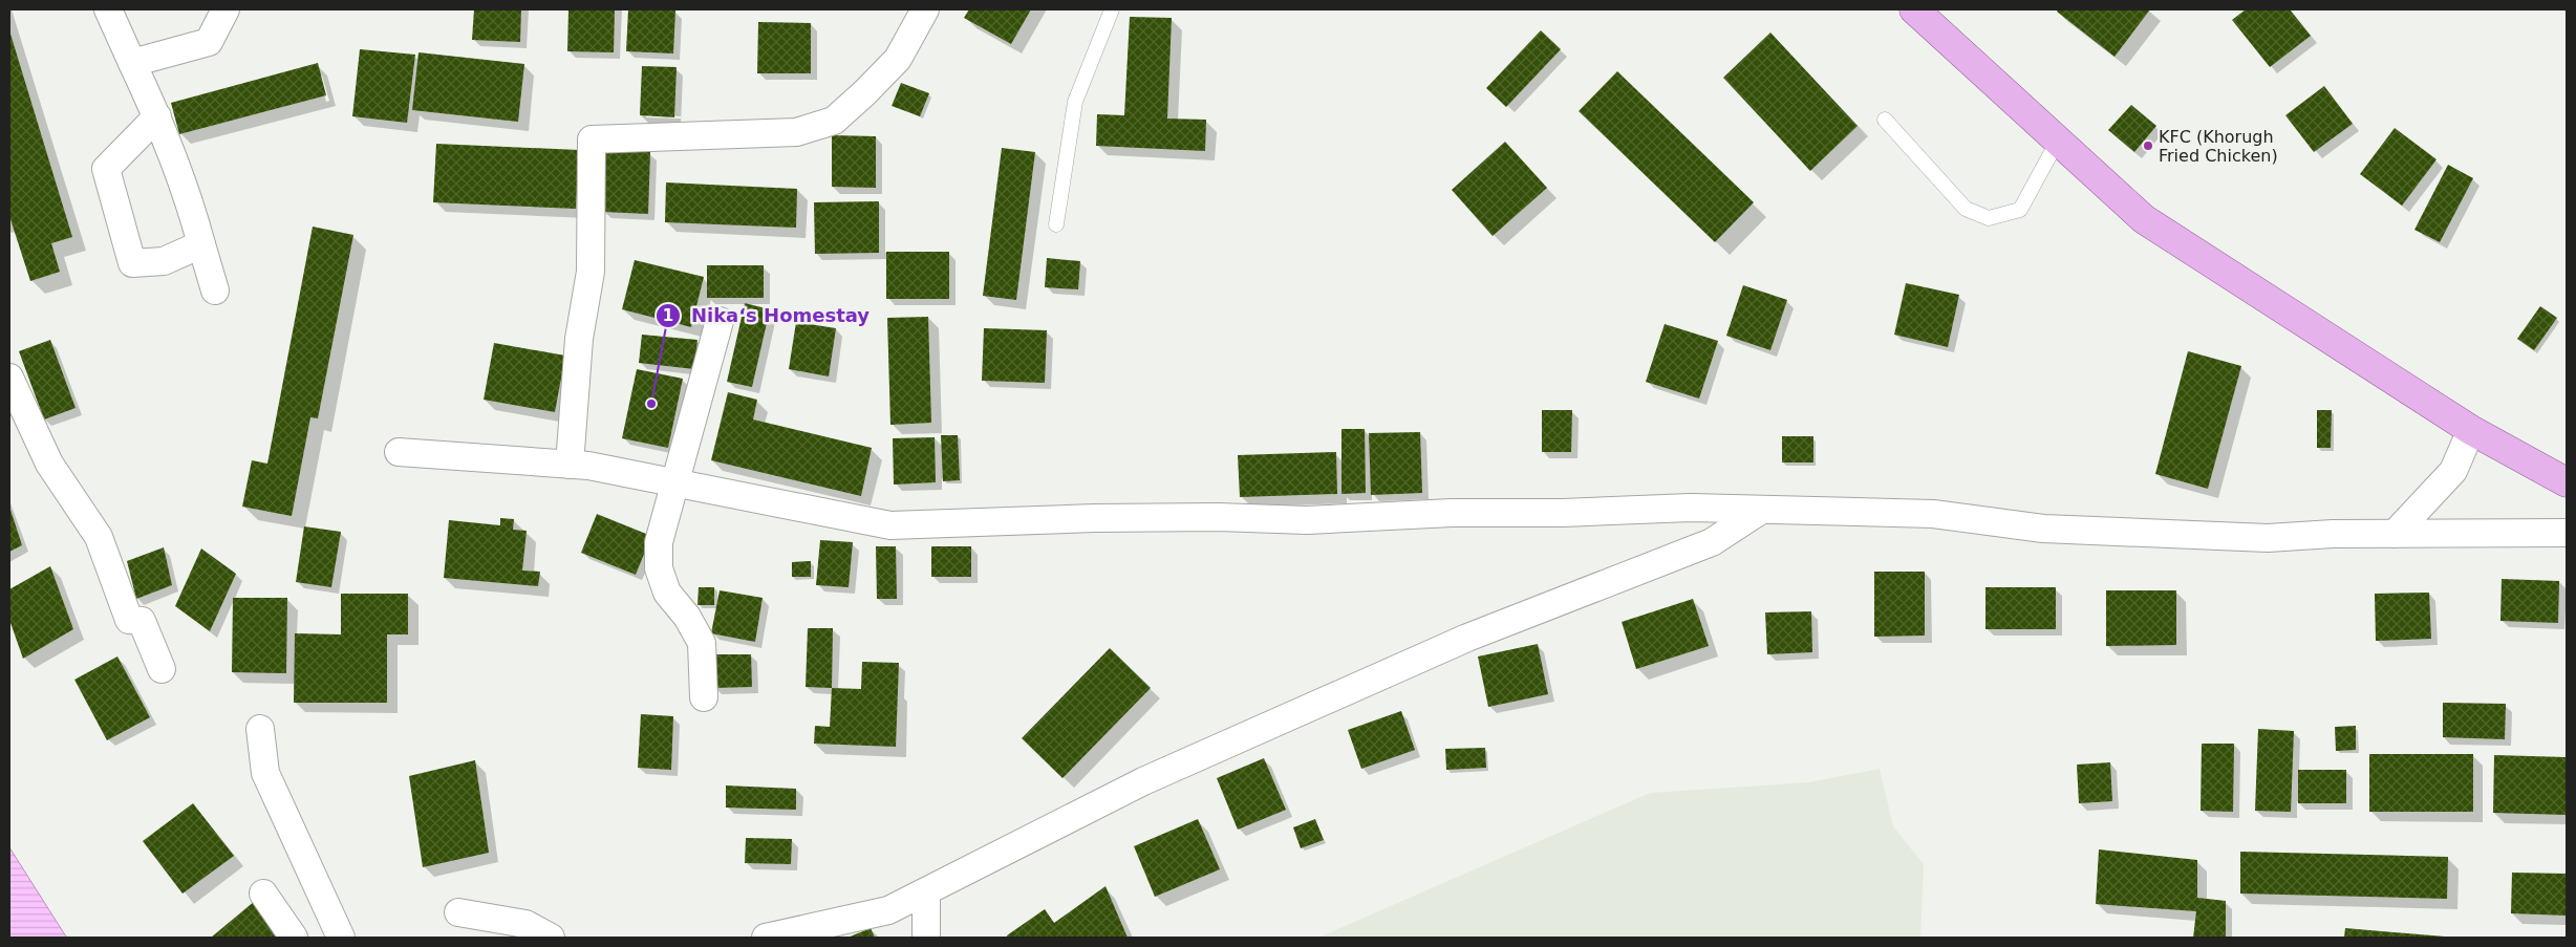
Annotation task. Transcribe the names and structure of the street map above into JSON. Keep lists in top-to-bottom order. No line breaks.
{"places":["KFC (Khorugh Fried Chicken)","Nika‘s Homestay"]}
